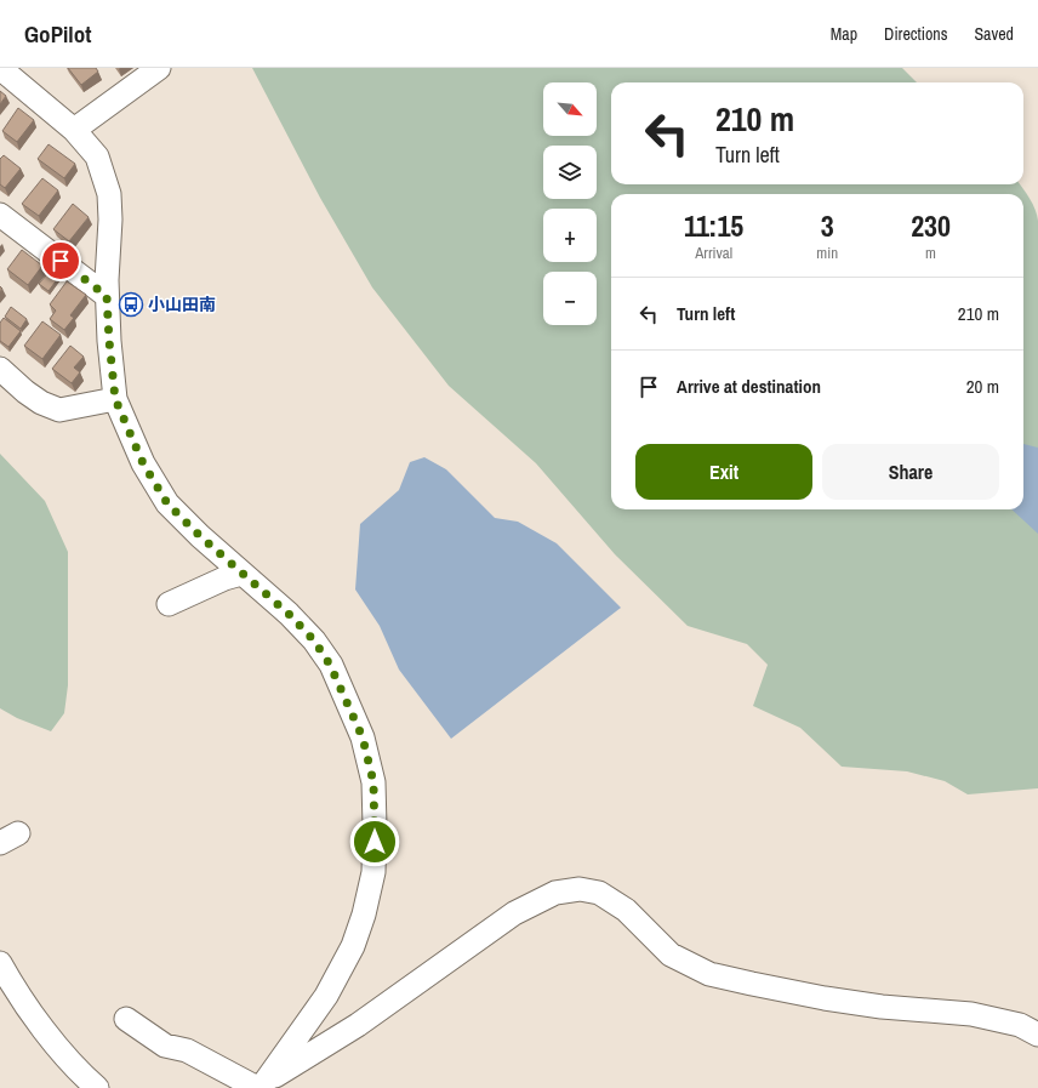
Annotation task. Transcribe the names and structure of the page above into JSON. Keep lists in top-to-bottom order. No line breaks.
{"places":{"bus stop":["小山田南"]},"north":"bottom right","page":{"header":"GoPilot","nav":["Map","Directions","Saved"],"map_buttons":["+","−"],"turn":["210 m","Turn left"],"eta":["11:15","Arrival","3","min","230","m"],"list":[{"name":"Turn left","value":"210 m"},{"name":"Arrive at destination","value":"20 m"}],"buttons":["Exit","Share"]}}
